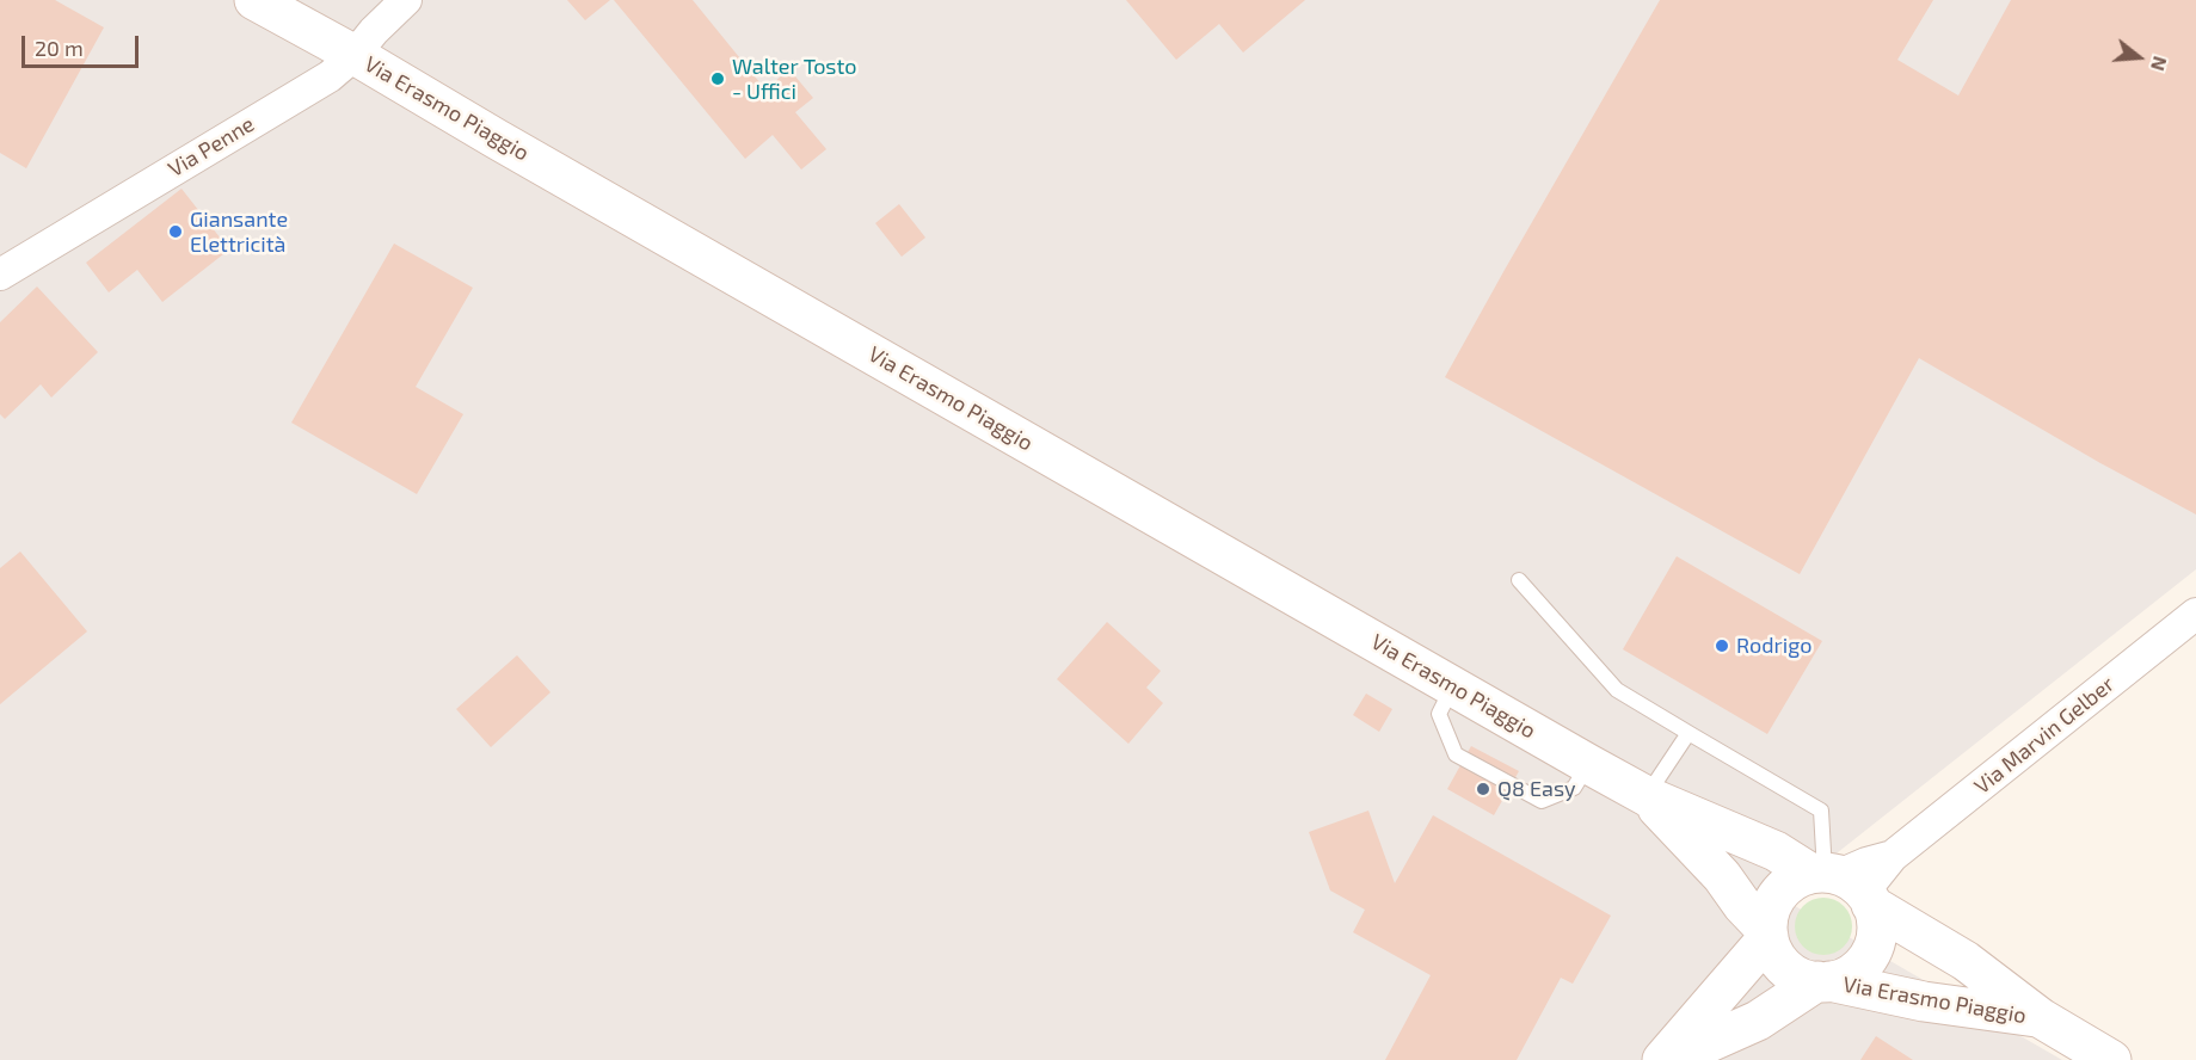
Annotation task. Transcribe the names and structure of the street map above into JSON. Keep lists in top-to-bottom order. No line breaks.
{"streets":{"street":["Via Erasmo Piaggio","Via Penne","Via Marvin Gelber"]},"crossings":[["Via Erasmo Piaggio","Via Penne"],["Via Erasmo Piaggio","Via Marvin Gelber"]],"places":["Walter Tosto - Uffici","Giansante Elettricità","Rodrigo","Q8 Easy"],"scale_bar":"20 m","north":"right"}
